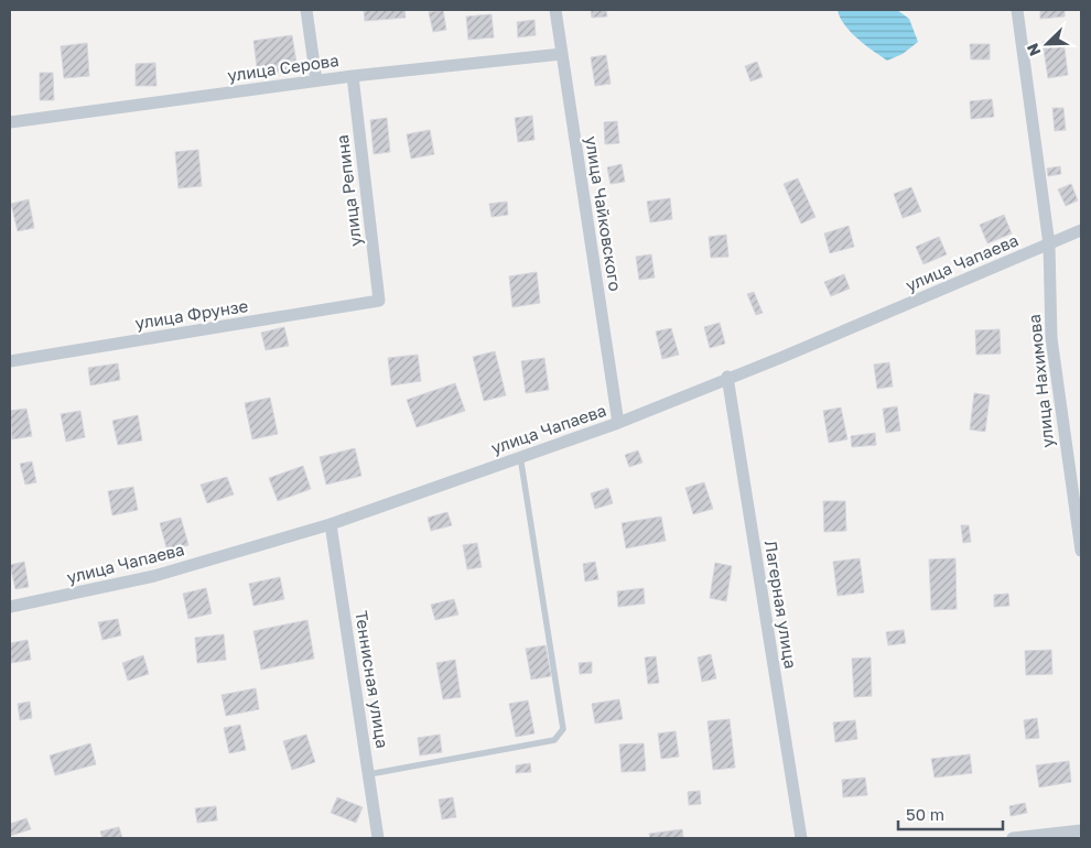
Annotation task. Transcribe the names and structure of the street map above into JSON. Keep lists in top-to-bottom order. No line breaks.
{"streets":{"street":["улица Серова","улица Репина","улица Чайковского","улица Чапаева","улица Фрунзе","улица Нахимова","Лагерная улица","Теннисная улица"]},"crossings":[["улица Серова","улица Репина"],["улица Серова","улица Чайковского"],["улица Репина","улица Фрунзе"],["улица Чайковского","улица Чапаева"],["улица Чапаева","улица Нахимова"],["улица Чапаева","Лагерная улица"],["улица Чапаева","Теннисная улица"]],"scale_bar":"50 m","north":"bottom left"}
